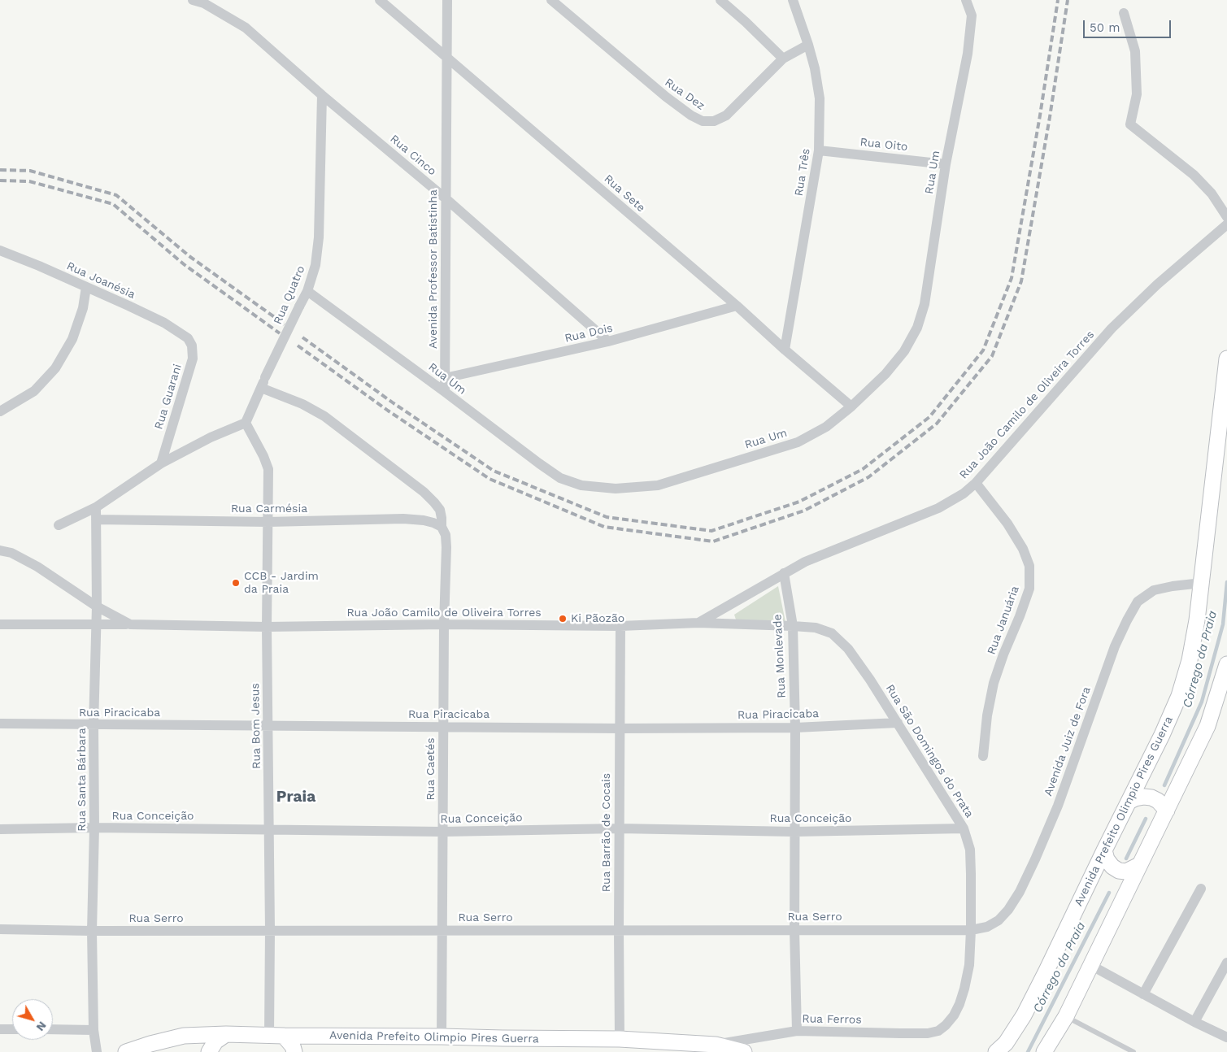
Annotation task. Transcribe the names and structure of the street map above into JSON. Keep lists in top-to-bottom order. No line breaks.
{"streets":{"main road":["Avenida Prefeito Olimpio Pires Guerra"],"street":["Rua Dez","Rua Oito","Rua Cinco","Rua Três","Rua Um","Rua Sete","Avenida Professor Batistinha","Rua Joanésia","Rua Quatro","Rua Dois","Rua Guarani","Rua João Camilo de Oliveira Torres","Rua Carmésia","Rua Januária","Rua Monlevade","Rua Piracicaba","Rua Bom Jesus","Avenida Juiz de Fora","Rua São Domingos do Prata","Rua Caetés","Rua Santa Bárbara","Rua Conceição","Rua Barrão de Cocais","Rua Serro","Rua Ferros"]},"crossings":[["Rua Dez","Rua Três"],["Rua Oito","Rua Três"],["Rua Oito","Rua Um"],["Rua Cinco","Avenida Professor Batistinha"],["Rua Cinco","Rua Quatro"],["Rua Cinco","Rua Dois"],["Rua Três","Rua Sete"],["Rua Um","Rua Sete"],["Rua Um","Avenida Professor Batistinha"],["Rua Um","Rua Quatro"],["Rua Sete","Avenida Professor Batistinha"],["Rua Sete","Rua Dois"],["Avenida Professor Batistinha","Rua Dois"],["Rua Joanésia","Rua Guarani"],["Rua Quatro","Rua Bom Jesus"],["Rua Quatro","Rua Caetés"],["Rua João Camilo de Oliveira Torres","Rua Januária"],["Rua João Camilo de Oliveira Torres","Rua Monlevade"],["Rua João Camilo de Oliveira Torres","Rua Bom Jesus"],["Rua João Camilo de Oliveira Torres","Rua São Domingos do Prata"],["Rua João Camilo de Oliveira Torres","Rua Caetés"],["Rua João Camilo de Oliveira Torres","Rua Santa Bárbara"],["Rua João Camilo de Oliveira Torres","Rua Barrão de Cocais"],["Rua Carmésia","Rua Bom Jesus"],["Rua Carmésia","Rua Caetés"],["Rua Carmésia","Rua Santa Bárbara"],["Rua Monlevade","Rua Piracicaba"],["Rua Monlevade","Rua São Domingos do Prata"],["Rua Monlevade","Rua Conceição"],["Rua Monlevade","Rua Serro"],["Rua Monlevade","Rua Ferros"],["Rua Piracicaba","Rua Bom Jesus"],["Rua Piracicaba","Rua São Domingos do Prata"],["Rua Piracicaba","Rua Caetés"],["Rua Piracicaba","Rua Santa Bárbara"],["Rua Piracicaba","Rua Barrão de Cocais"],["Rua Bom Jesus","Avenida Prefeito Olimpio Pires Guerra"],["Rua Bom Jesus","Rua Conceição"],["Rua Bom Jesus","Rua Serro"],["Avenida Juiz de Fora","Rua São Domingos do Prata"],["Avenida Juiz de Fora","Avenida Prefeito Olimpio Pires Guerra"],["Avenida Juiz de Fora","Rua Serro"],["Rua São Domingos do Prata","Rua Conceição"],["Rua São Domingos do Prata","Rua Serro"],["Rua São Domingos do Prata","Rua Ferros"],["Rua Caetés","Avenida Prefeito Olimpio Pires Guerra"],["Rua Caetés","Rua Conceição"],["Rua Caetés","Rua Serro"],["Rua Santa Bárbara","Rua Conceição"],["Rua Santa Bárbara","Rua Serro"],["Avenida Prefeito Olimpio Pires Guerra","Rua Barrão de Cocais"],["Avenida Prefeito Olimpio Pires Guerra","Rua Ferros"],["Rua Conceição","Rua Barrão de Cocais"],["Rua Barrão de Cocais","Rua Serro"]],"districts":["Praia"],"water":["Córrego da Praia"],"places":["CCB - Jardim da Praia","Ki Pãozão"],"scale_bar":"50 m","north":"bottom right"}
